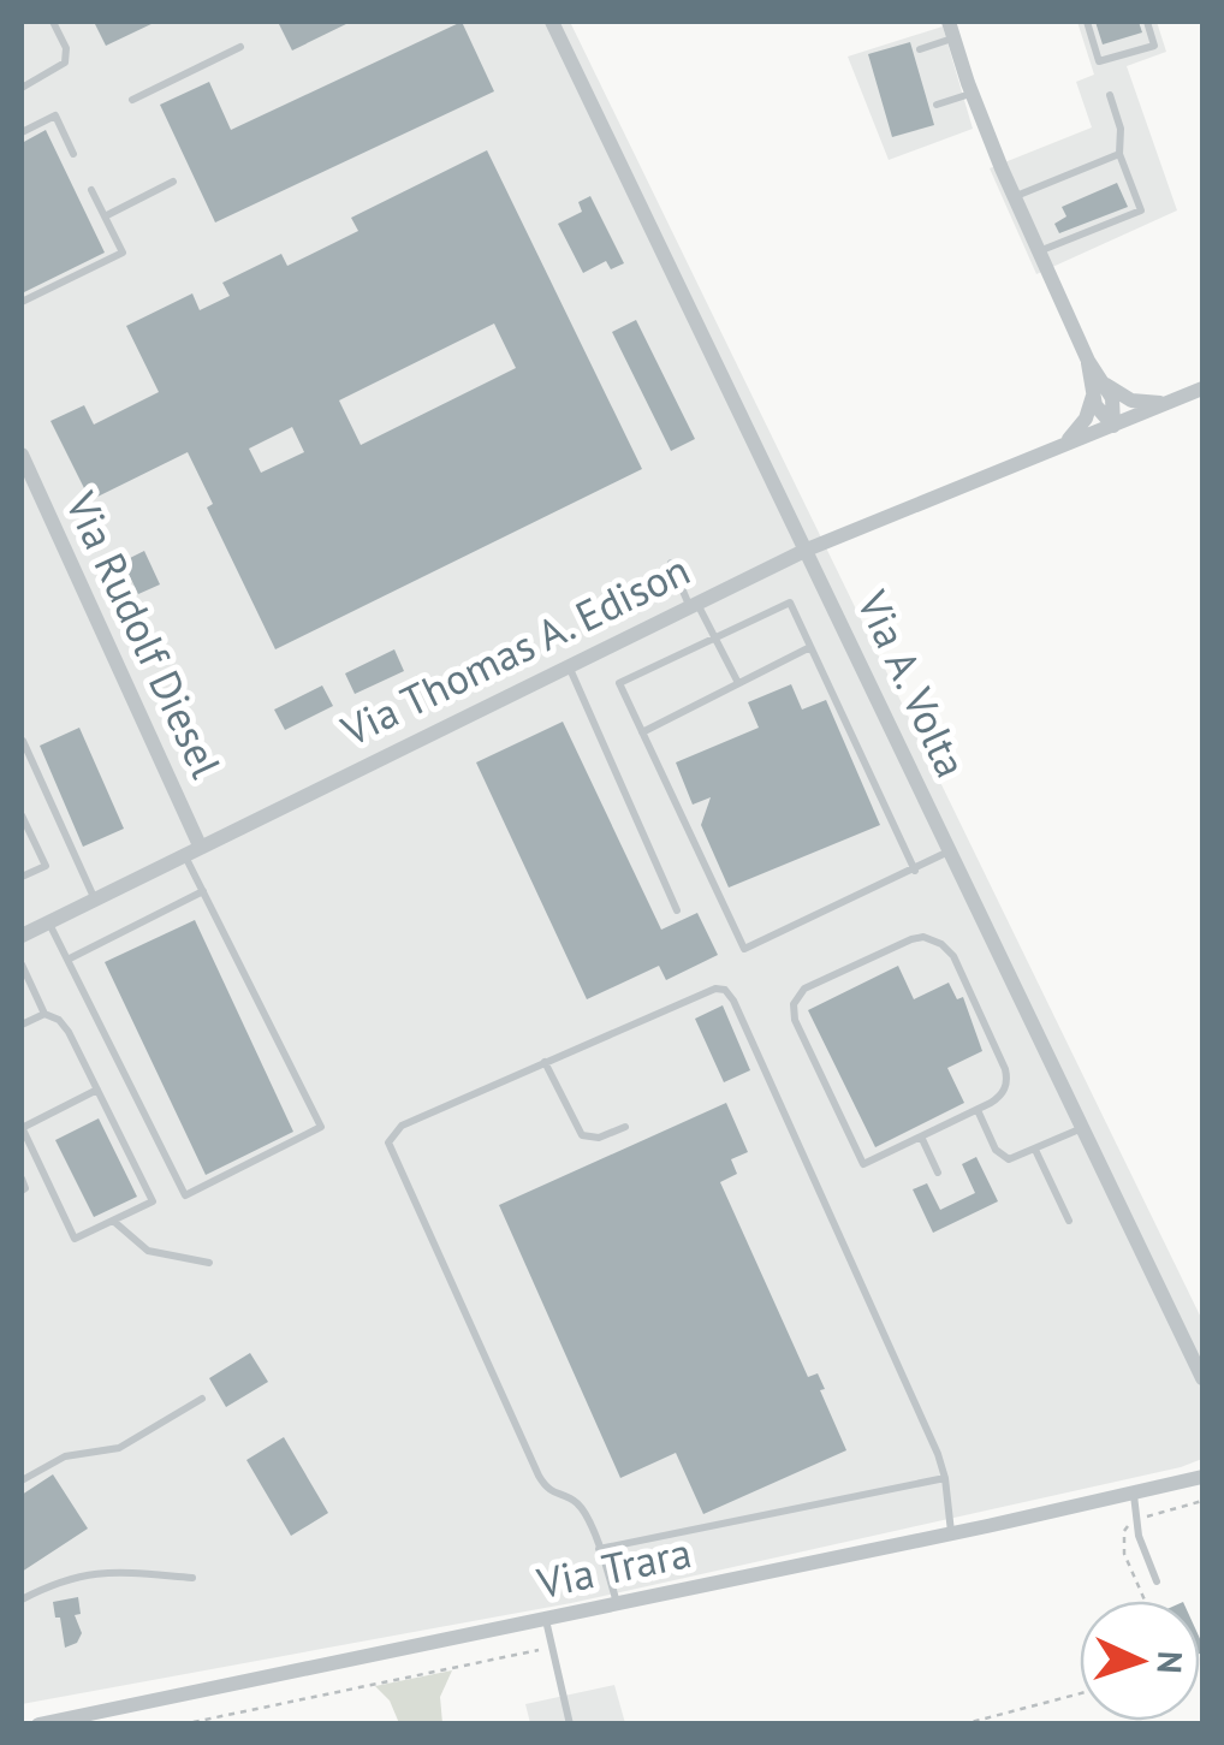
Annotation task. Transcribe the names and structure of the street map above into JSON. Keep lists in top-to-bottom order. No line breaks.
{"streets":{"street":["Via Rudolf Diesel","Via Thomas A. Edison","Via A. Volta","Via Trara"]},"crossings":[["Via Rudolf Diesel","Via Thomas A. Edison"],["Via Thomas A. Edison","Via A. Volta"]],"north":"right"}
